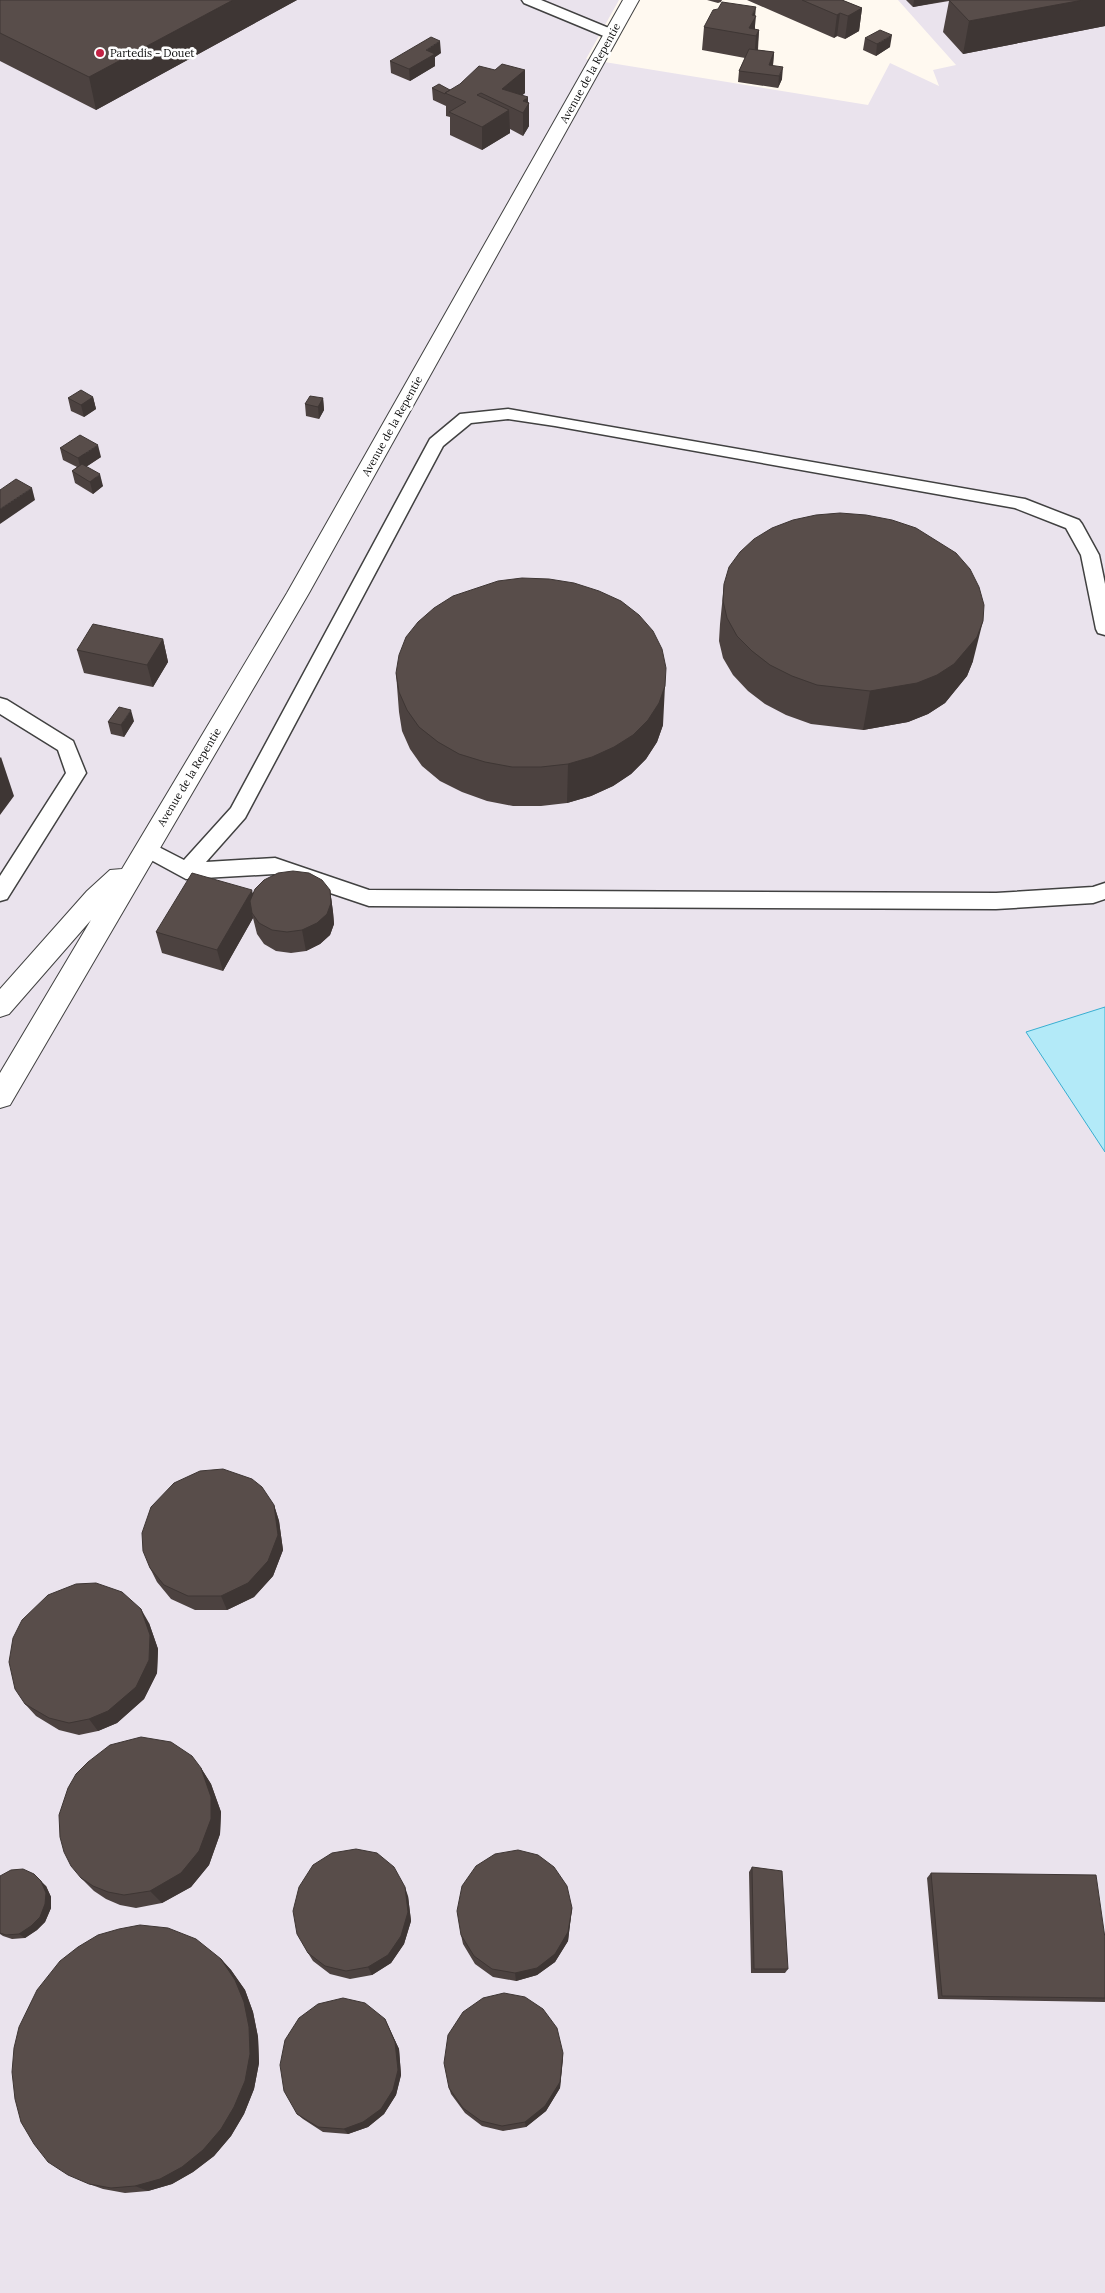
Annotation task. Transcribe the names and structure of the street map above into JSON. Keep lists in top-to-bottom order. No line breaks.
{"streets":{"street":["Avenue de la Repentie"]},"places":["Partedis - Douet"]}
